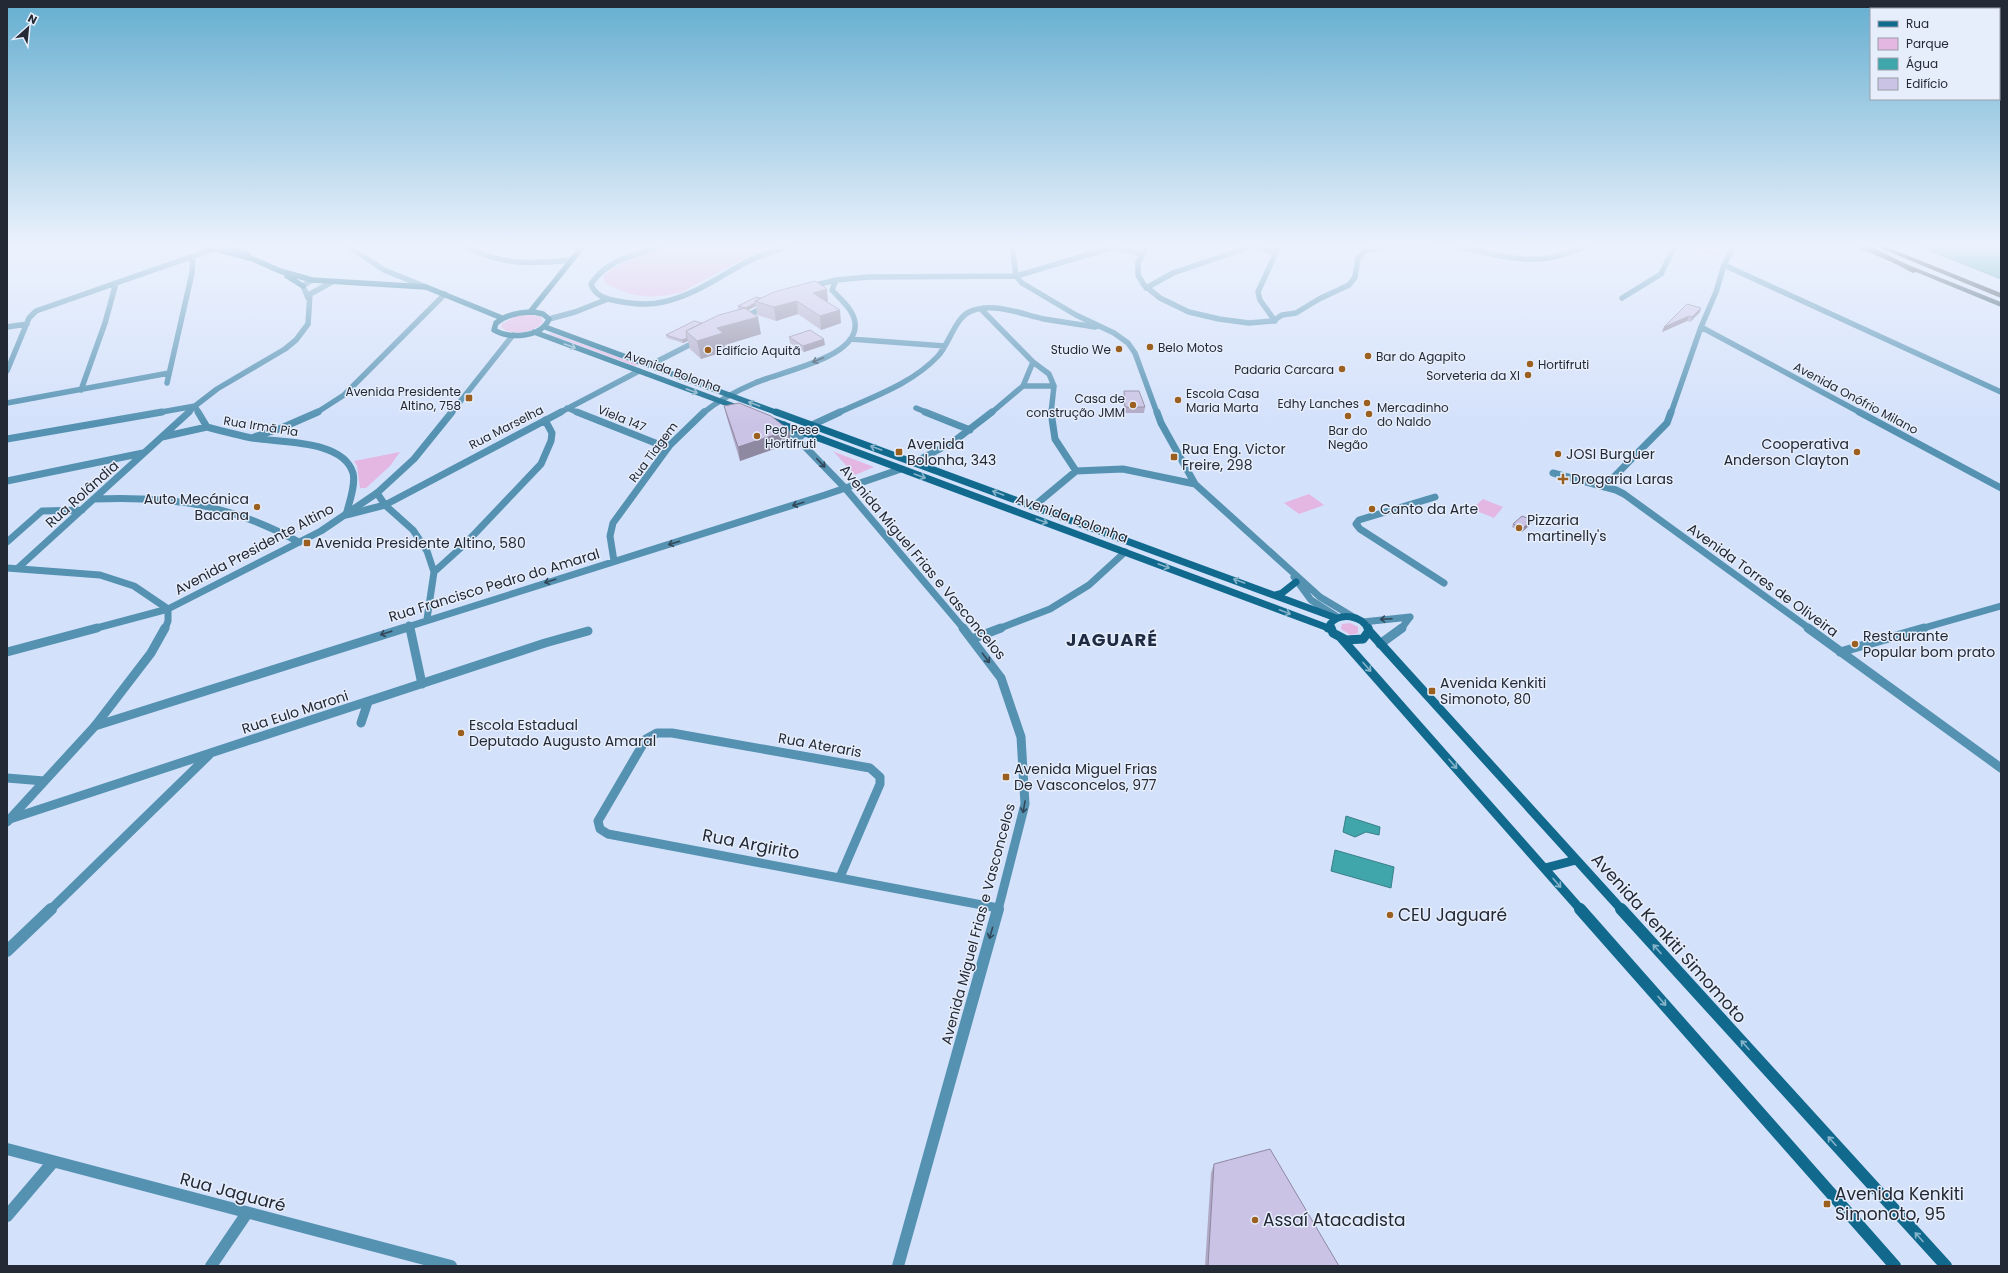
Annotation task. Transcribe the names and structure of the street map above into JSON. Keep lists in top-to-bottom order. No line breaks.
{"streets":{"main road":["Avenida Bolonha","Avenida Kenkiti Simomoto"],"street":["Avenida Onófrio Milano","Viela 147","Rua Irmã Pia","Rua Marselha","Rua Tiagem","Rua Rolândia","Avenida Presidente Altino","Avenida Miguel Frias e Vasconcelos","Avenida Torres de Oliveira","Rua Francisco Pedro do Amaral","Rua Eulo Maroni","Rua Ateraris","Rua Argirito","Rua Jaguaré"]},"crossings":[["Avenida Bolonha","Rua Marselha"],["Avenida Bolonha","Rua Tiagem"],["Avenida Bolonha","Avenida Miguel Frias e Vasconcelos"],["Avenida Bolonha","Rua Francisco Pedro do Amaral"],["Viela 147","Rua Marselha"],["Viela 147","Rua Tiagem"],["Rua Irmã Pia","Rua Marselha"],["Rua Irmã Pia","Rua Rolândia"],["Rua Irmã Pia","Avenida Presidente Altino"],["Rua Marselha","Avenida Presidente Altino"],["Rua Tiagem","Rua Francisco Pedro do Amaral"],["Avenida Miguel Frias e Vasconcelos","Rua Francisco Pedro do Amaral"],["Avenida Miguel Frias e Vasconcelos","Rua Argirito"],["Rua Ateraris","Rua Argirito"]],"one_way":["Avenida Miguel Frias e Vasconcelos","Rua Francisco Pedro do Amaral"],"districts":["JAGUARÉ"],"places":{"other":["Belo Motos","Studio We","Edifício Aquitã","Bar do Agapito","Hortifruti","Padaria Carcara","Sorveteria da XI","Escola Casa Maria Marta","Edhy Lanches","Casa de construção JMM","Mercadinho do Naldo","Bar do Negão","Peg Pese Hortifruti","Cooperativa Anderson Clayton","JOSI Burguer","Auto Mecánica Bacana","Canto da Arte","Pizzaria martinelly's","Restaurante Popular bom prato","Escola Estadual Deputado Augusto Amaral","CEU Jaguaré","Assaí Atacadista"],"transit":["Avenida Presidente Altino, 758","Avenida Bolonha, 343","Rua Eng. Victor Freire, 298","Avenida Presidente Altino, 580","Avenida Kenkiti Simonoto, 80","Avenida Miguel Frias De Vasconcelos, 977","Avenida Kenkiti Simonoto, 95"],"health":["Drogaria Laras"]},"legend":["Rua","Parque","Água","Edifício"],"north":"top right"}
